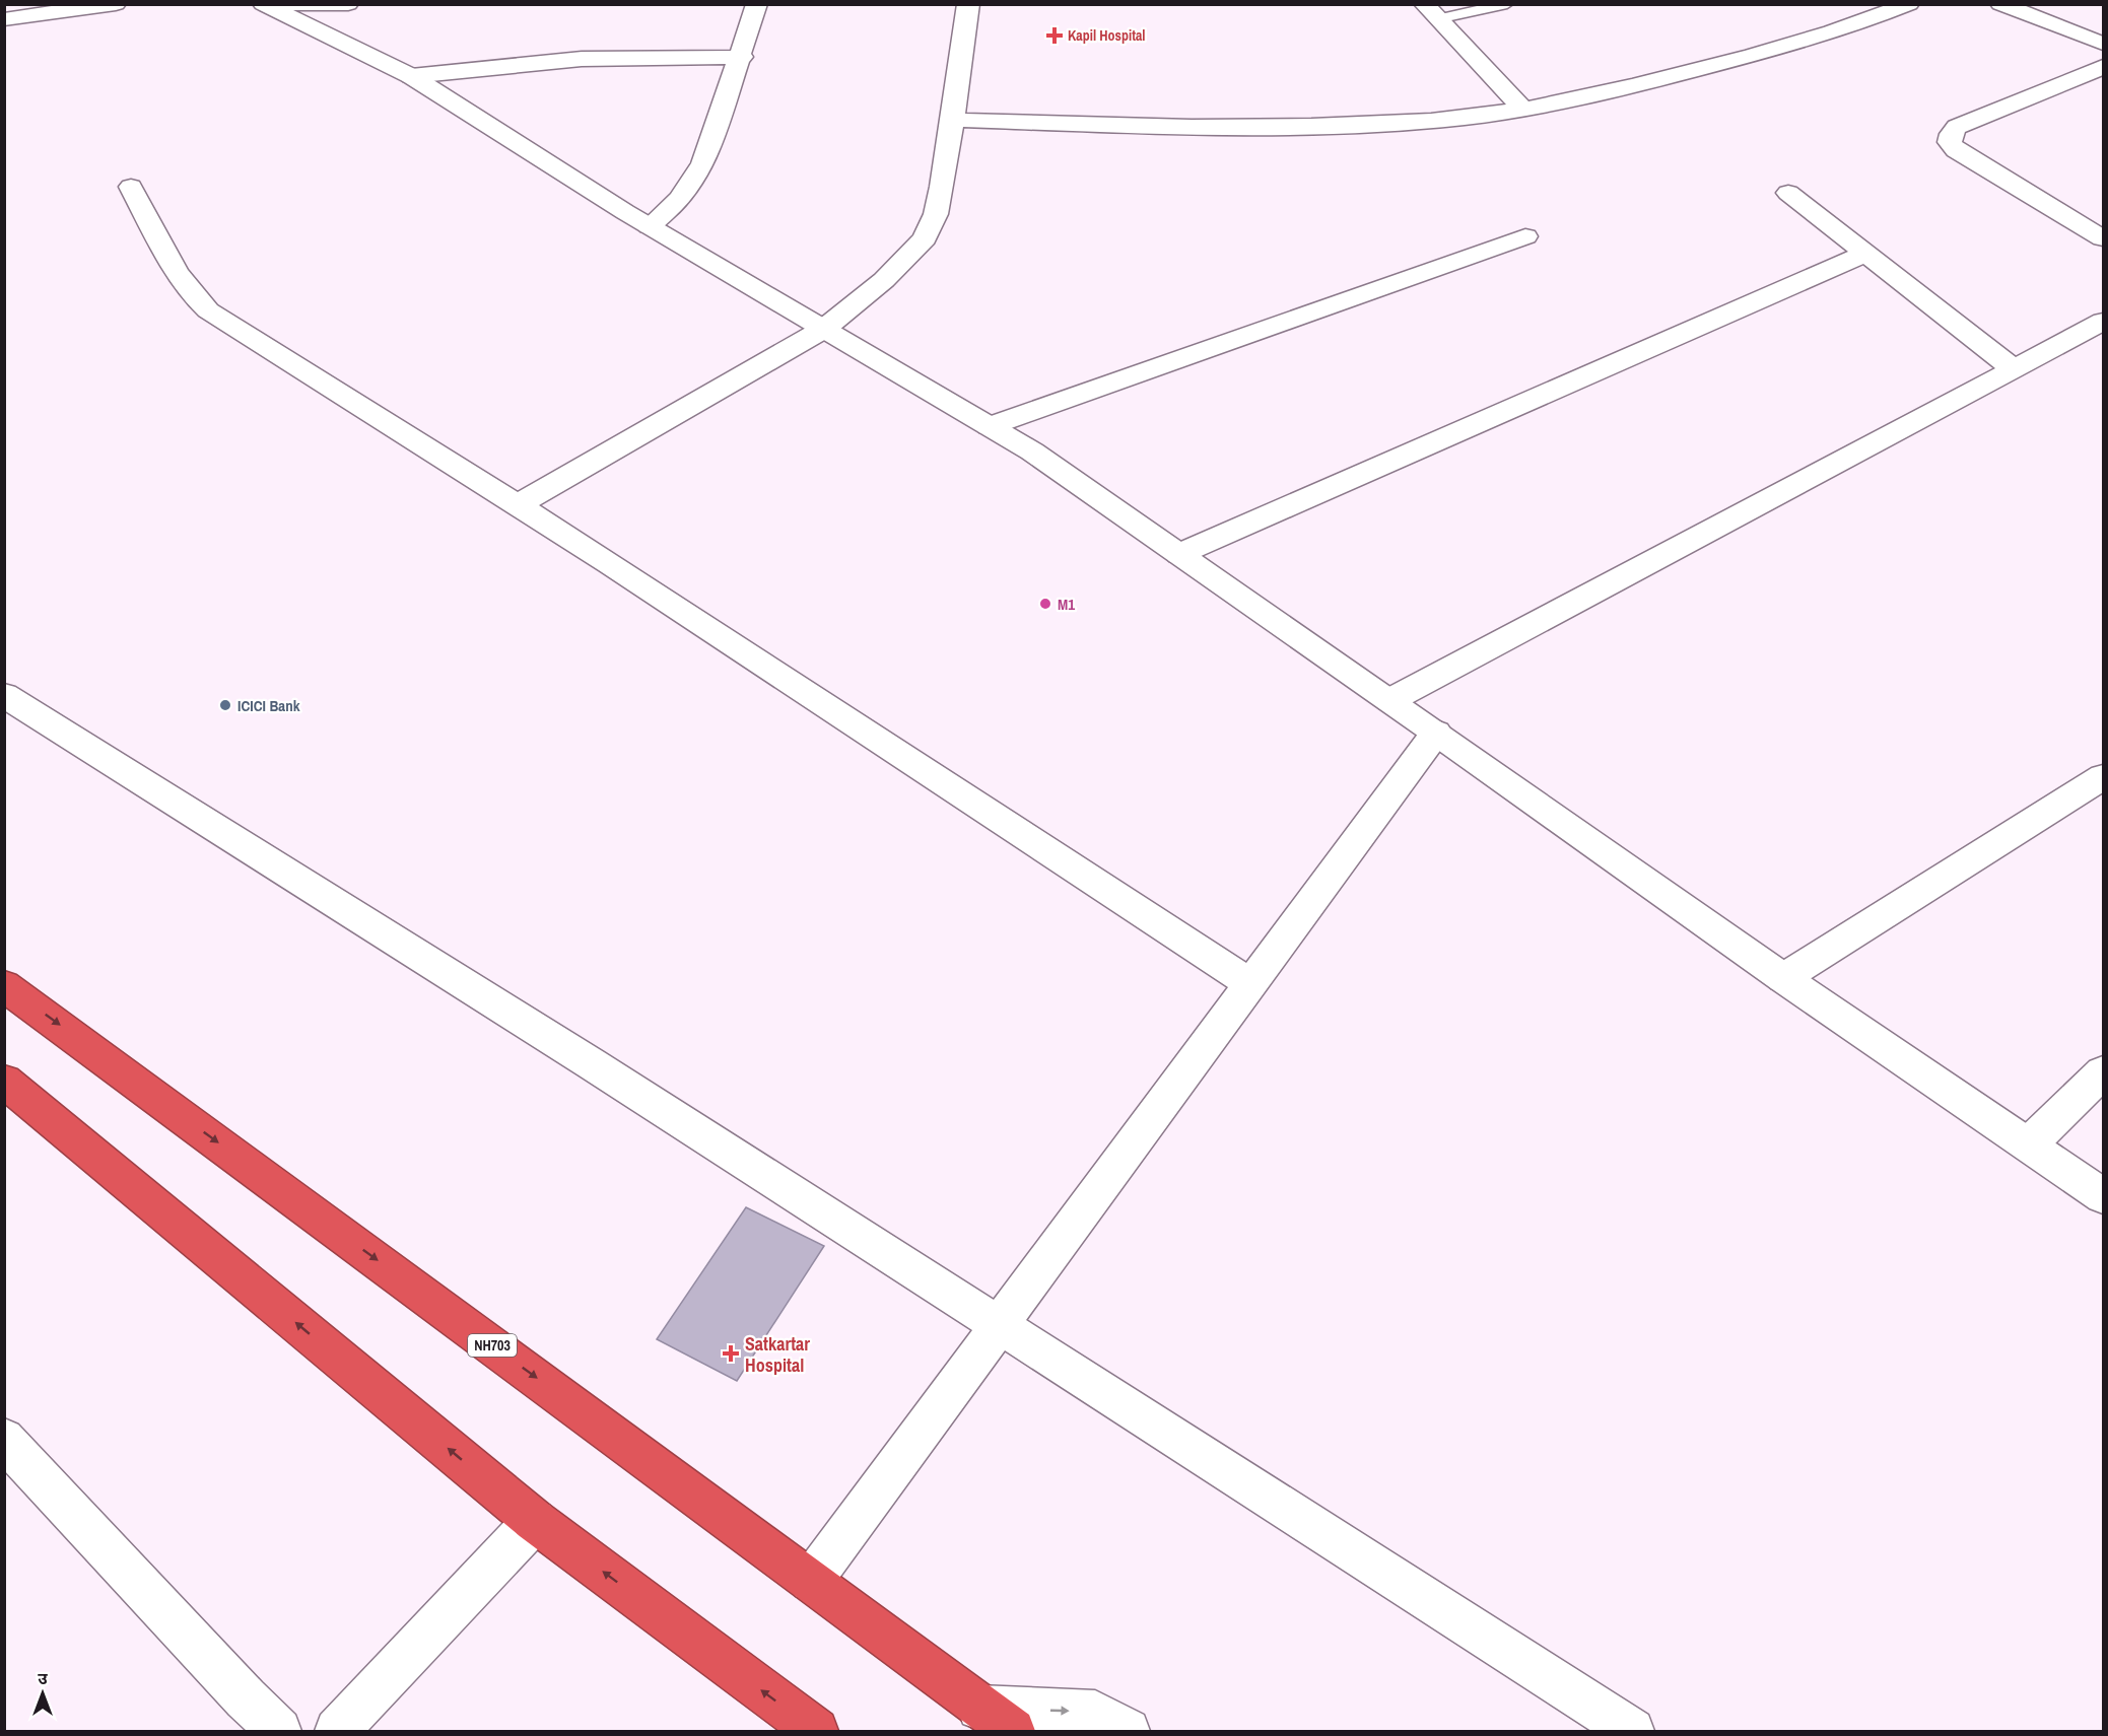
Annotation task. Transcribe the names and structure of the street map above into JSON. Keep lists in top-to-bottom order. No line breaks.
{"streets":{"highway":["NH703"]},"places":{"health":["Kapil Hospital","Satkartar Hospital"],"other":["M1","ICICI Bank"]},"north":"top"}
